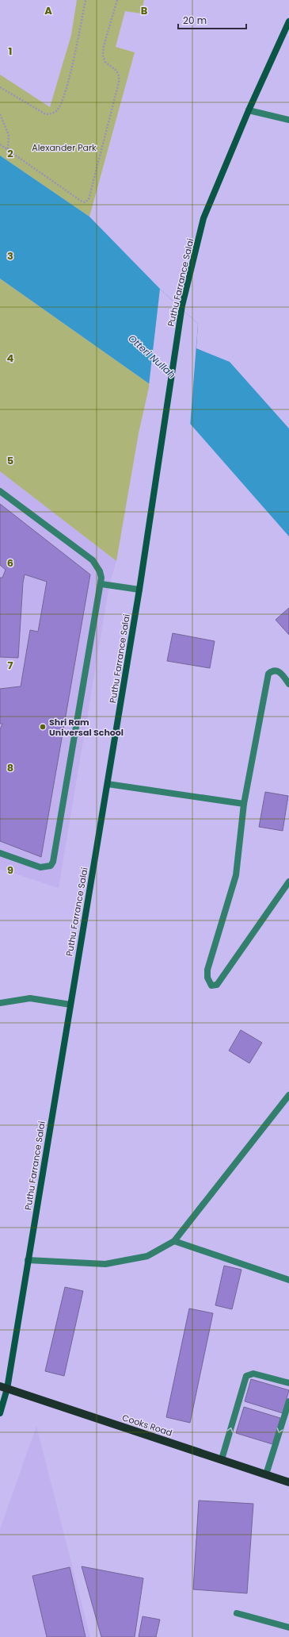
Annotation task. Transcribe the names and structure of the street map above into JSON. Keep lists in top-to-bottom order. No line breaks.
{"streets":{"main road":["Cooks Road"],"street":["Puthu Farrance Salai"]},"crossings":[["Puthu Farrance Salai","Cooks Road"]],"water":["Otteri Nullah"],"parks":["Alexander Park"],"places":["Shri Ram Universal School"],"scale_bar":"20 m","grid":{"columns":["A","B"],"rows":["1","2","3","4","5","6","7","8","9"]}}
